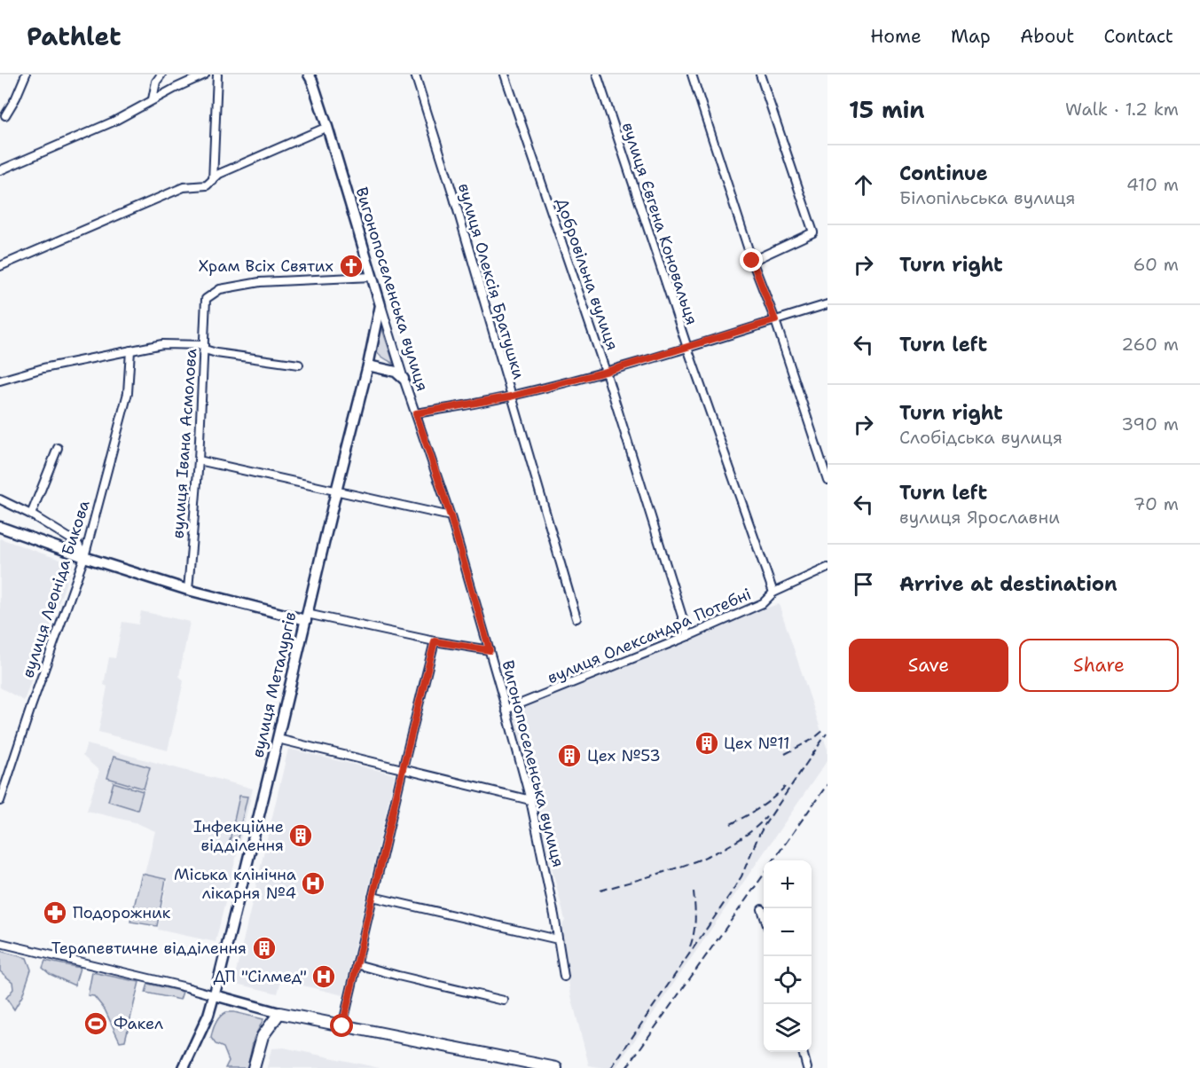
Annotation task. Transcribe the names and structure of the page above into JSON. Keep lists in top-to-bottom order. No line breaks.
{"streets":{"main road":["Вигонопоселенська вулиця","вулиця Металургів"],"street":["вулиця Євгена Коновальця","Добровільна вулиця","вулиця Олексія Братушки","вулиця Івана Асмолова","вулиця Леоніда Бикова","вулиця Олександра Потебні"]},"crossings":[["вулиця Євгена Коновальця","вулиця Олександра Потебні"],["Добровільна вулиця","вулиця Олександра Потебні"],["Вигонопоселенська вулиця","вулиця Івана Асмолова"],["Вигонопоселенська вулиця","вулиця Олександра Потебні"],["Вигонопоселенська вулиця","вулиця Металургів"]],"places":{"church":["Храм Всіх Святих"],"building":["Цех №11","Цех №53","Інфекційне відділення","Терапевтичне відділення"],"hospital":["Міська клінічна лікарня №4","ДП \"Сілмед\""],"pharmacy":["Подорожник"],"sports":["Факел"]},"page":{"header":"Pathlet","nav":["Home","Map","About","Contact"],"heading":["15 min","Walk · 1.2 km"],"list":[["Continue","Білопільська вулиця","410 m"],["Turn right","60 m"],["Turn left","260 m"],["Turn right","Слобідська вулиця","390 m"],["Turn left","вулиця Ярославни","70 m"],"Arrive at destination"],"buttons":["Save","Share"],"map_buttons":["+","−"]}}
